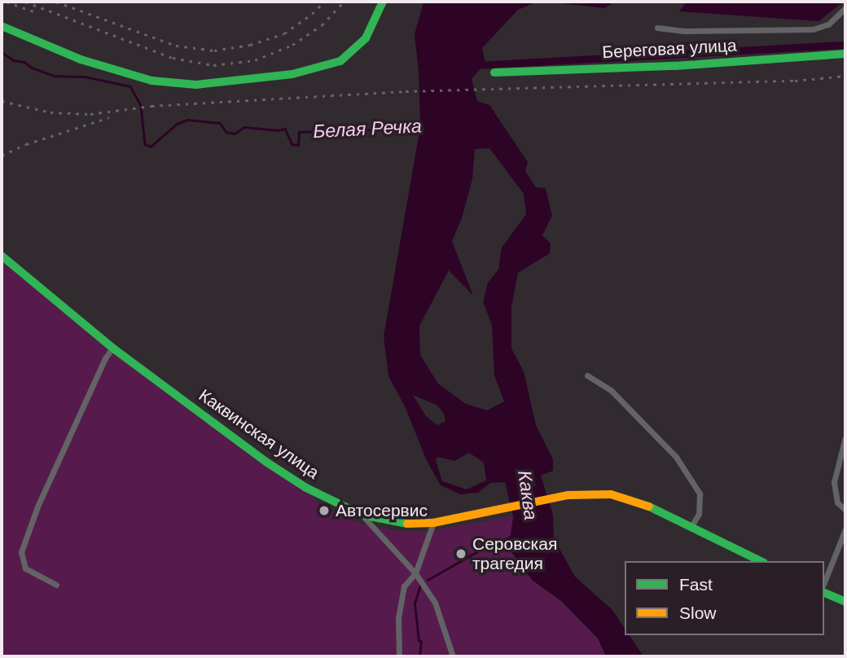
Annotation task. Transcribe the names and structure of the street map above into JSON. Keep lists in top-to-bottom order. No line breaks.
{"streets":{"main road":["Береговая улица","Каквинская улица"]},"water":["Белая Речка","Каква"],"places":["Автосервис","Серовская трагедия"],"legend":["Fast","Slow"]}
